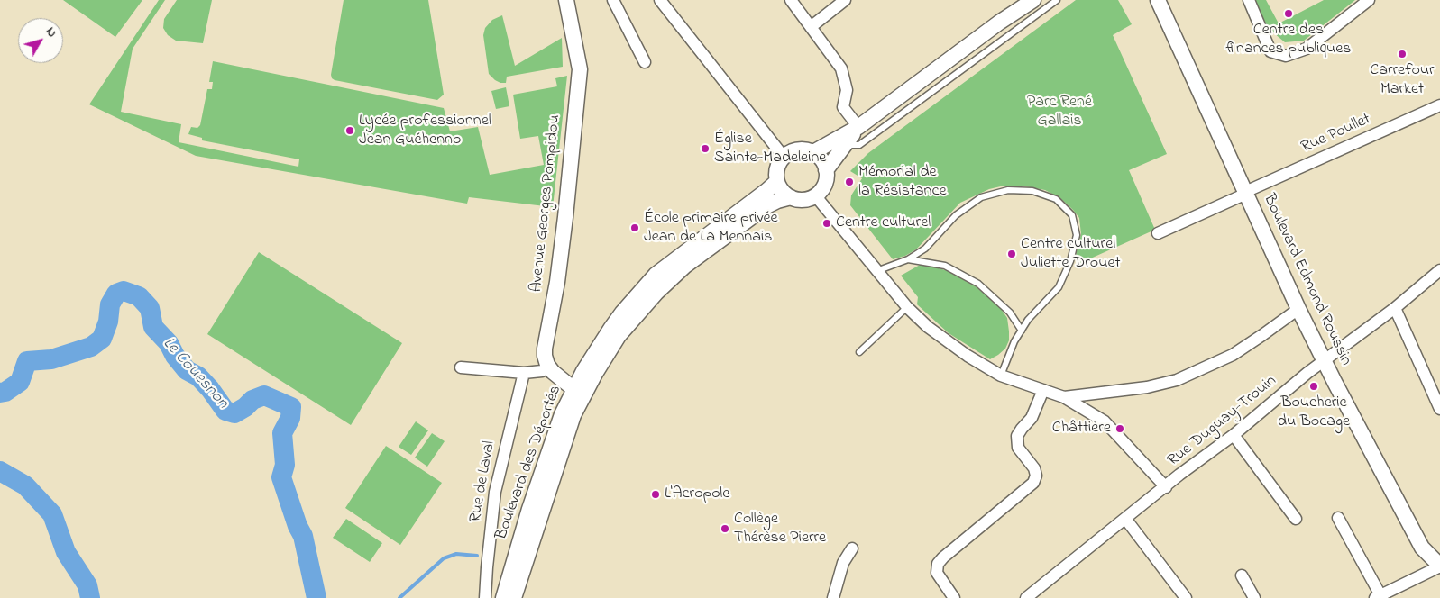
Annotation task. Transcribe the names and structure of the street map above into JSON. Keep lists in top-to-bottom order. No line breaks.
{"streets":{"street":["Rue Poullet","Avenue Georges Pompidou","Boulevard Edmond Roussin","Rue Duguay-Trouin","Boulevard des Déportés","Rue de Laval"]},"crossings":[["Rue Poullet","Boulevard Edmond Roussin"],["Boulevard Edmond Roussin","Rue Duguay-Trouin"]],"water":["Le Couesnon"],"parks":["Parc René Gallais"],"places":["Centre des finances publiques","Carrefour Market","Lycée professionnel Jean Guéhenno","Église Sainte-Madeleine","Mémorial de la Résistance","Centre culturel","École primaire privée Jean de La Mennais","Centre culturel Juliette Drouet","Boucherie du Bocage","Châttière","L'Acropole","Collège Thérèse Pierre"],"north":"top right"}
